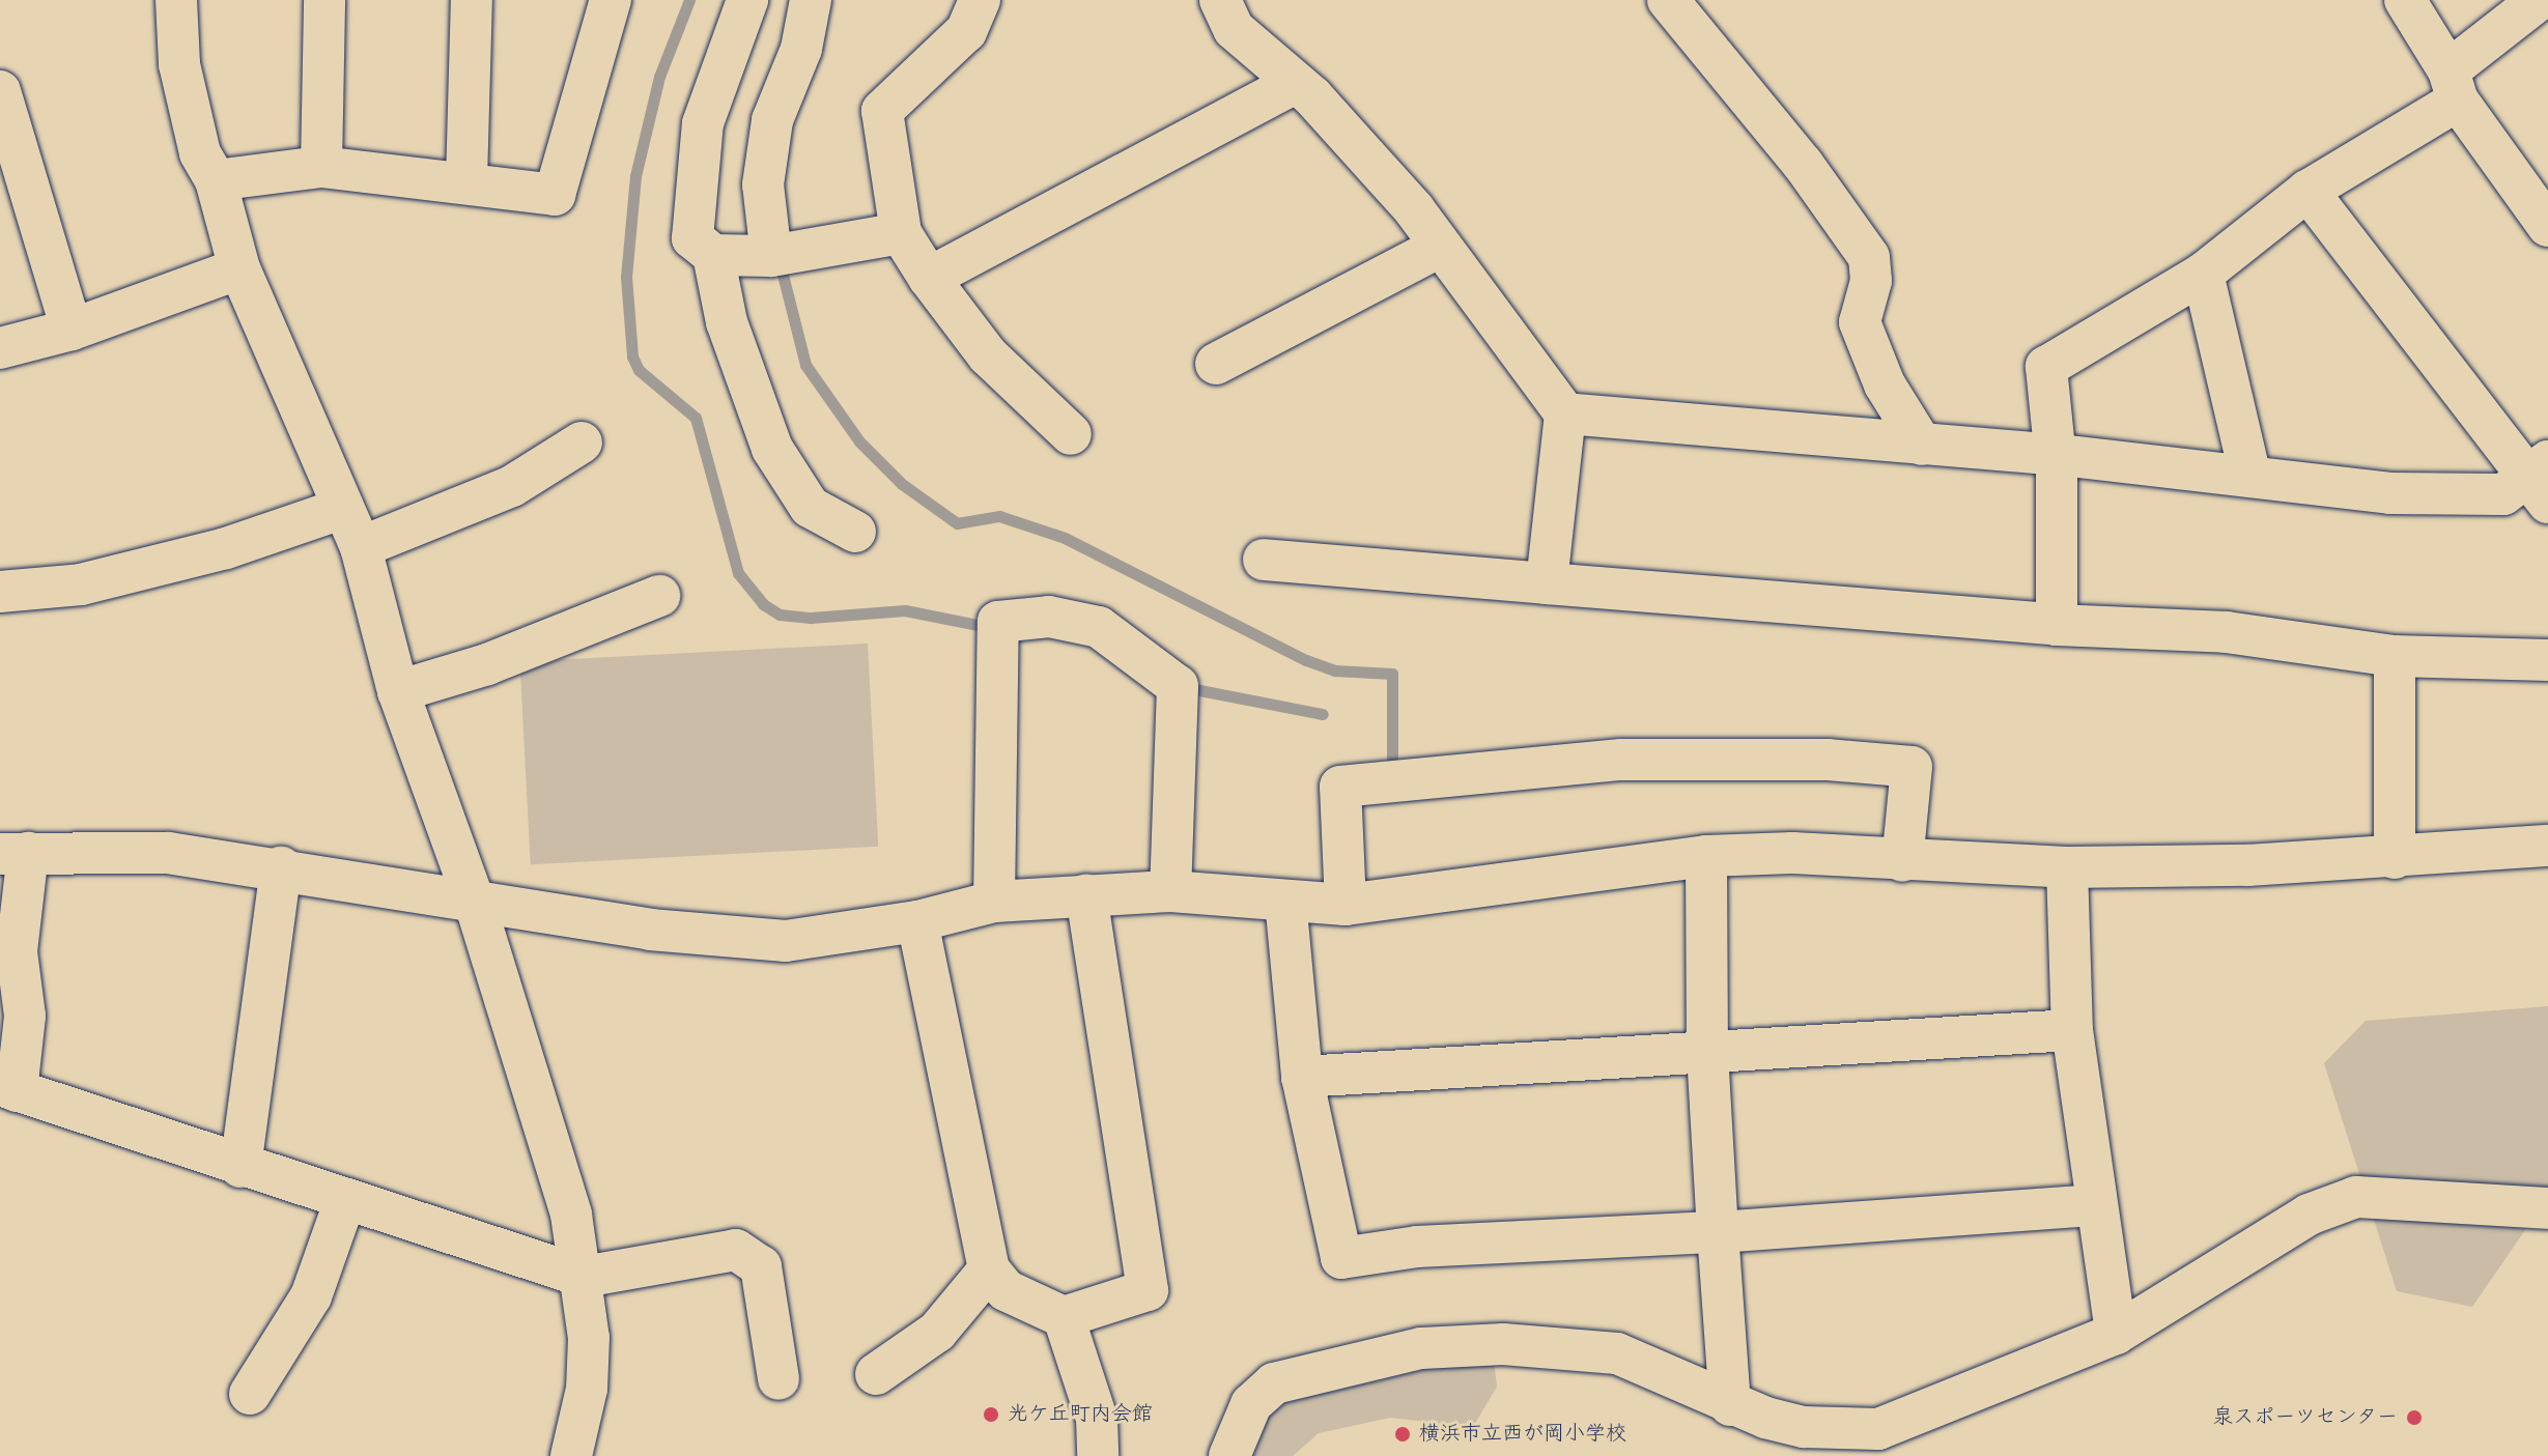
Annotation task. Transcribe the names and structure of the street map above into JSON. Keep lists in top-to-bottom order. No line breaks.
{"places":["光ケ丘町内会館","泉スポーツセンター","横浜市立西が岡小学校"]}
